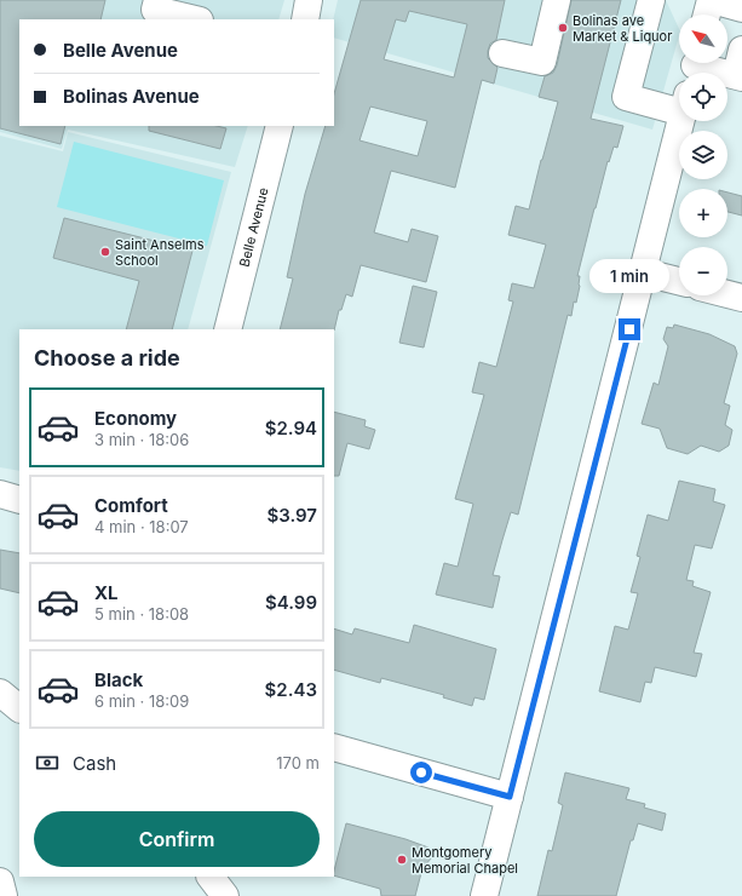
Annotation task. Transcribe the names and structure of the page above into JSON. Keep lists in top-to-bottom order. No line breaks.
{"streets":{"street":["Belle Avenue"]},"places":["Bolinas ave Market & Liquor","Saint Anselms School","Montgomery Memorial Chapel"],"north":"top left","page":{"map_buttons":["+","−"],"banner":["Belle Avenue","Bolinas Avenue"],"bubble":"1 min","heading":"Choose a ride","list":[{"name":"Economy","note":"3 min · 18:06","value":"$2.94"},{"name":"Comfort","note":"4 min · 18:07","value":"$3.97"},{"name":"XL","note":"5 min · 18:08","value":"$4.99"},{"name":"Black","note":"6 min · 18:09","value":"$2.43"}],"pay":["Cash","170 m"],"buttons":"Confirm"}}
